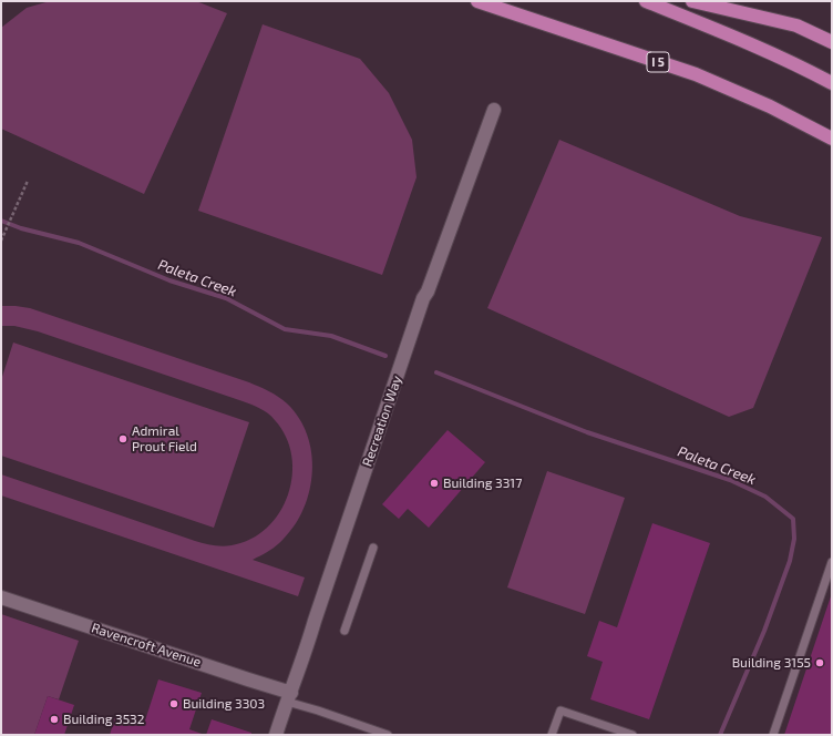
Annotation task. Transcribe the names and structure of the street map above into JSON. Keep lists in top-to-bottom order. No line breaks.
{"streets":{"highway":["I 5"],"street":["Recreation Way","Ravencroft Avenue"]},"crossings":[["Recreation Way","Ravencroft Avenue"]],"water":["Paleta Creek"],"places":["Admiral Prout Field","Building 3317","Building 3155","Building 3303","Building 3532"]}
